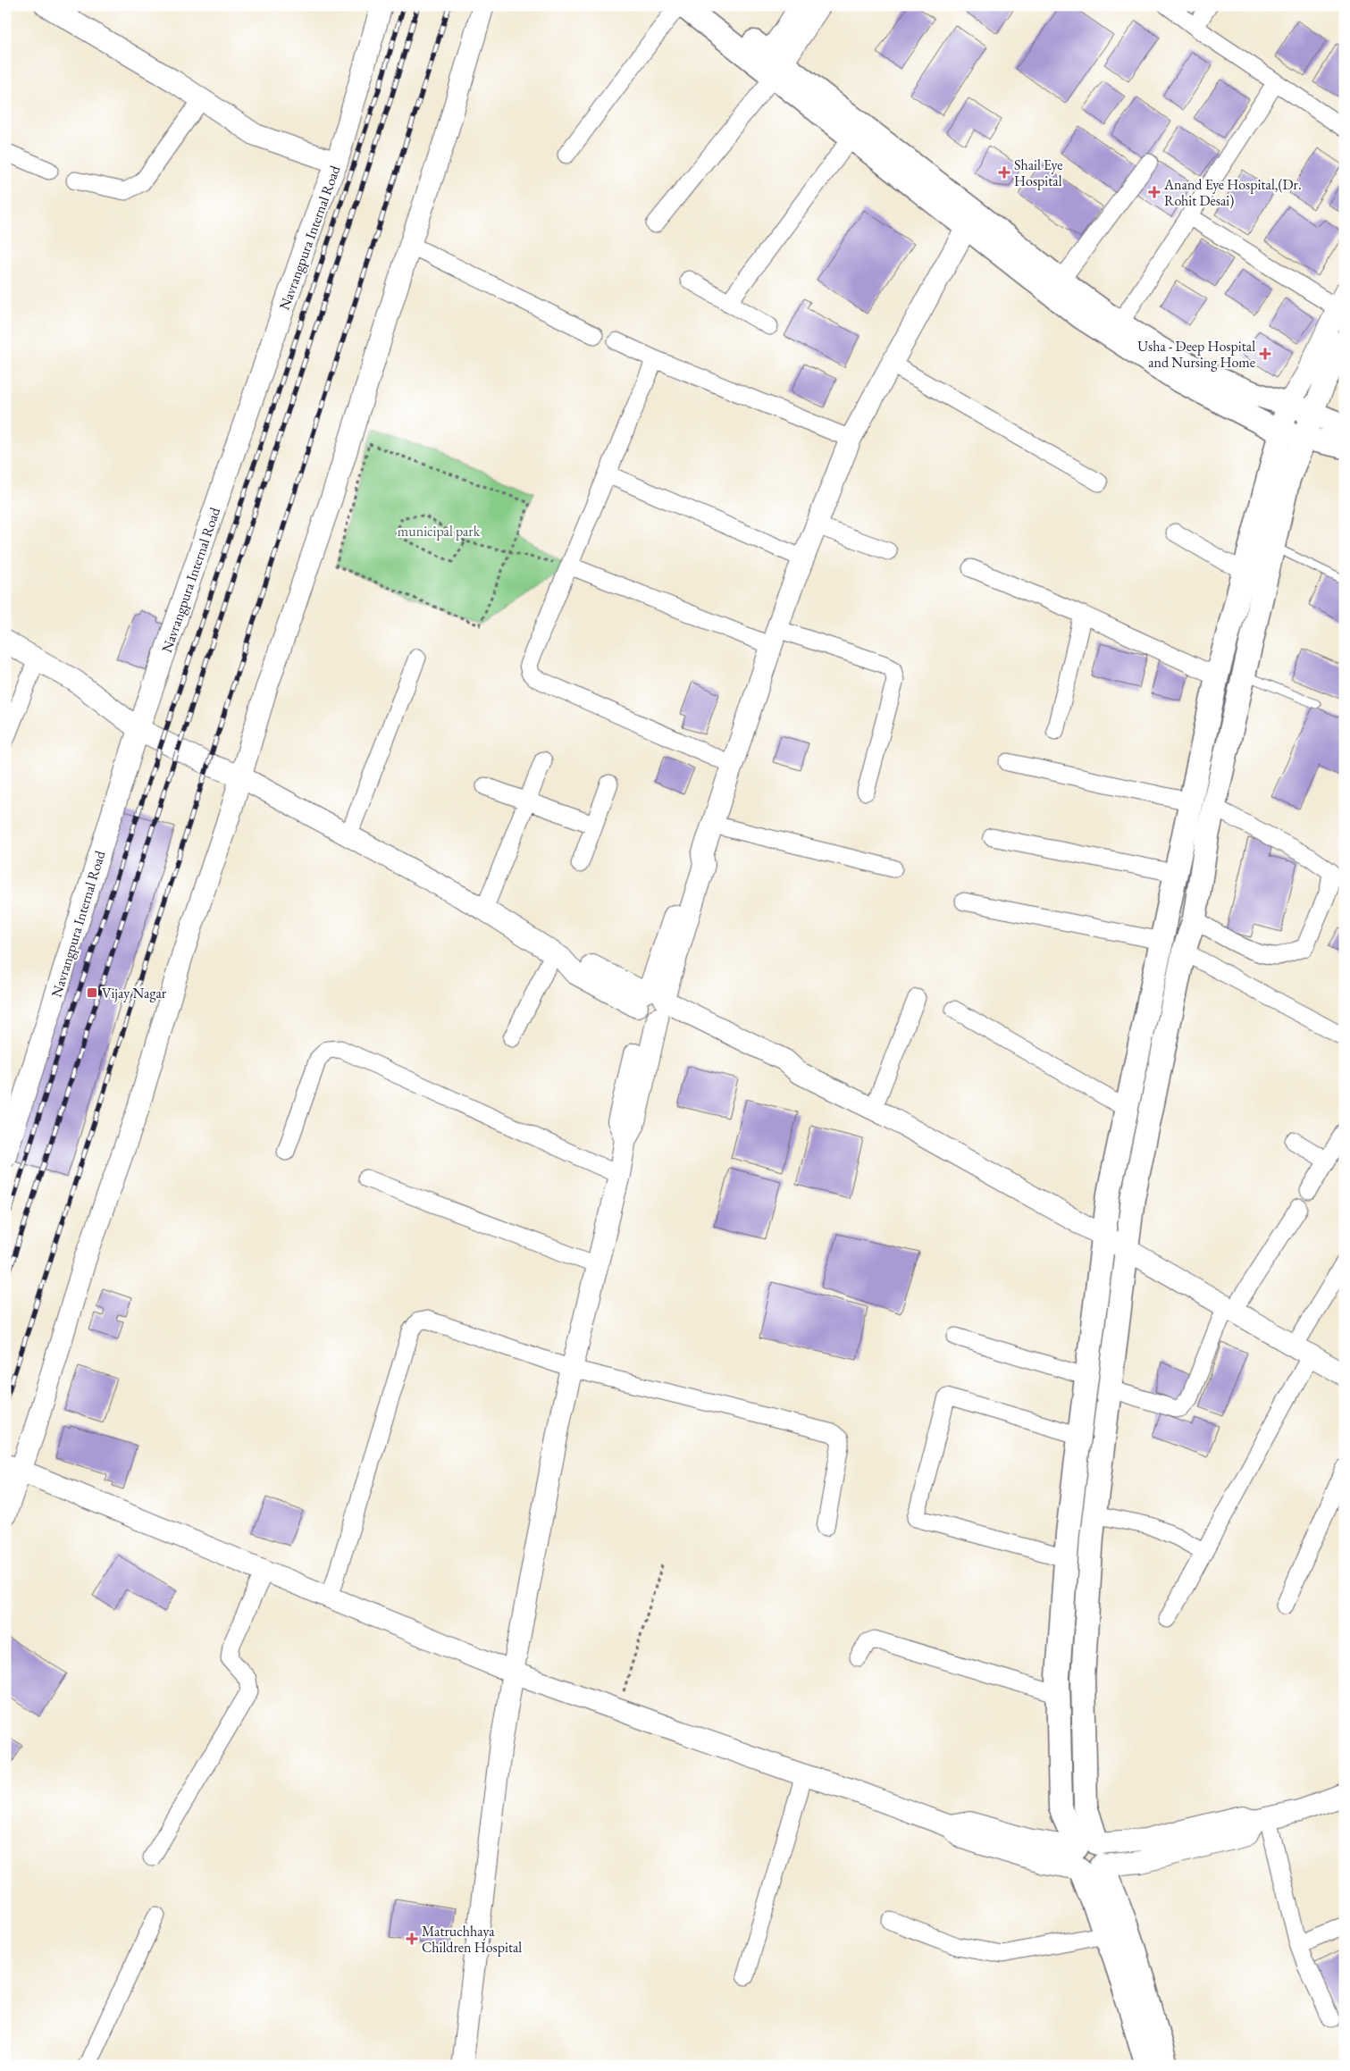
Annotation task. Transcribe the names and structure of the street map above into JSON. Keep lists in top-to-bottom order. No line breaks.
{"streets":{"street":["Navrangpura Internal Road"]},"parks":["municipal park"],"places":{"health":["Shail Eye Hospital","Anand Eye Hospital,(Dr. Rohit Desai)","Usha - Deep Hospital and Nursing Home","Matruchhaya Children Hospital"],"transit":["Vijay Nagar"]}}
